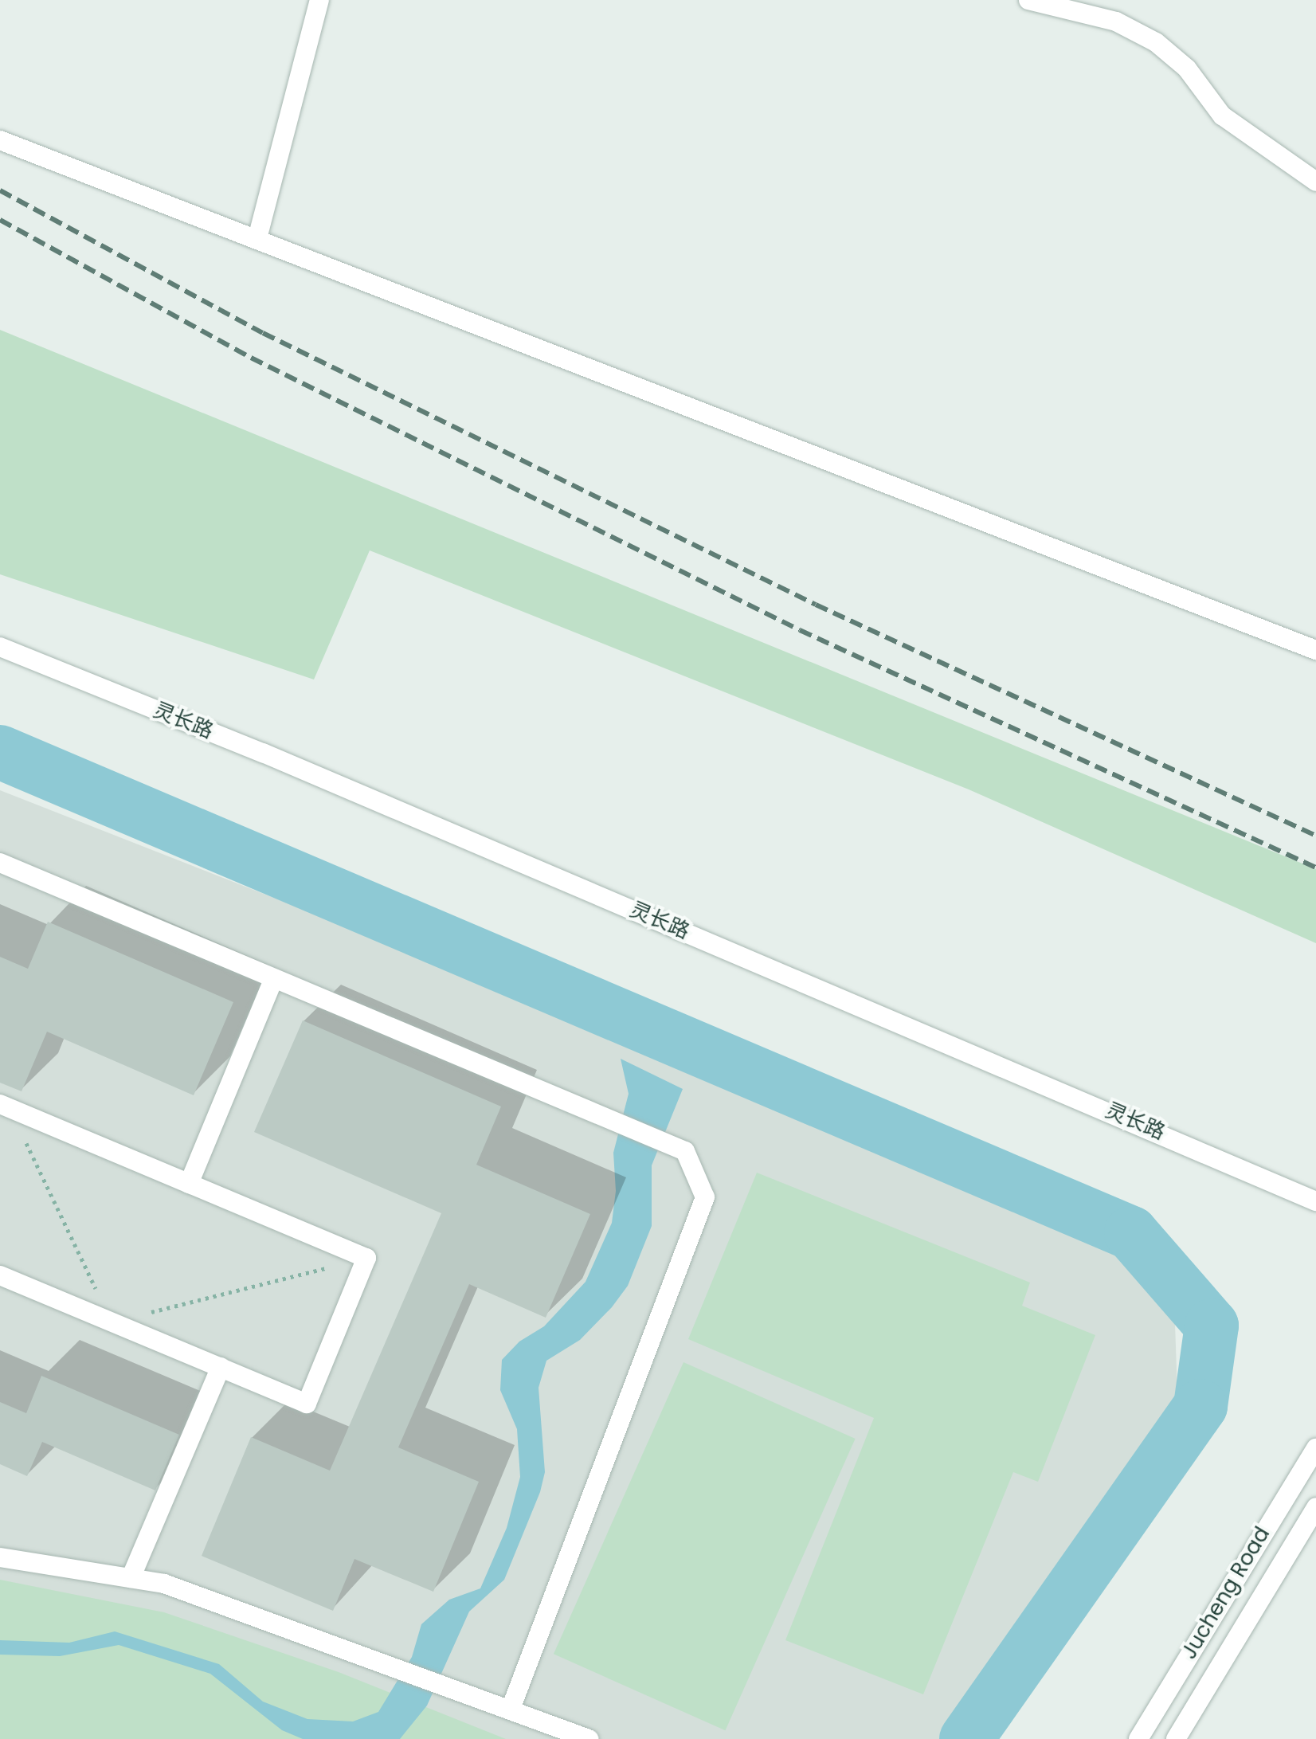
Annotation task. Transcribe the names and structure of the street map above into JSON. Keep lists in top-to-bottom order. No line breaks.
{"streets":{"street":["灵长路","Jucheng Road"]}}
